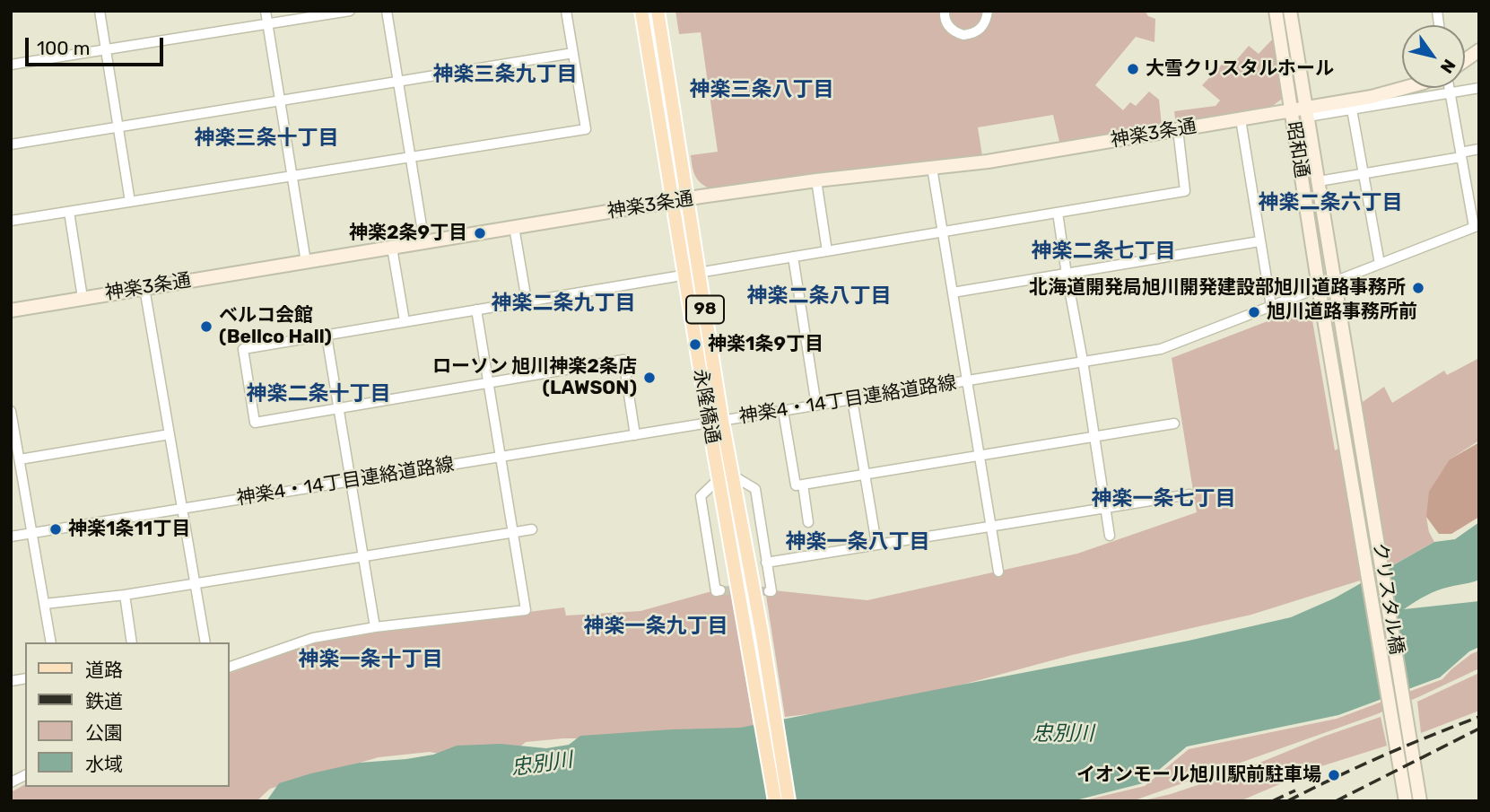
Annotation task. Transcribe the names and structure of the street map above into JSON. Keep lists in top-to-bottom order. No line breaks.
{"streets":{"main road":["98","永隆橋通"],"street":["神楽3条通","昭和通","神楽4・14丁目連絡道路線","クリスタル橋"]},"crossings":[["神楽3条通","昭和通"],["神楽3条通","永隆橋通"],["昭和通","神楽4・14丁目連絡道路線"],["昭和通","クリスタル橋"],["神楽4・14丁目連絡道路線","永隆橋通"]],"districts":["神楽三条九丁目","神楽三条八丁目","神楽三条十丁目","神楽二条六丁目","神楽二条七丁目","神楽二条八丁目","神楽二条九丁目","神楽二条十丁目","神楽一条七丁目","神楽一条八丁目","神楽一条九丁目","神楽一条十丁目"],"water":["忠別川"],"places":["大雪クリスタルホール","神楽2条9丁目","北海道開発局旭川開発建設部旭川道路事務所","旭川道路事務所前","ベルコ会館 (Bellco Hall)","神楽1条9丁目","ローソン 旭川神楽2条店 (LAWSON)","神楽1条11丁目","イオンモール旭川駅前駐車場"],"legend":["道路","鉄道","公園","水域"],"scale_bar":"100 m","north":"bottom right"}
